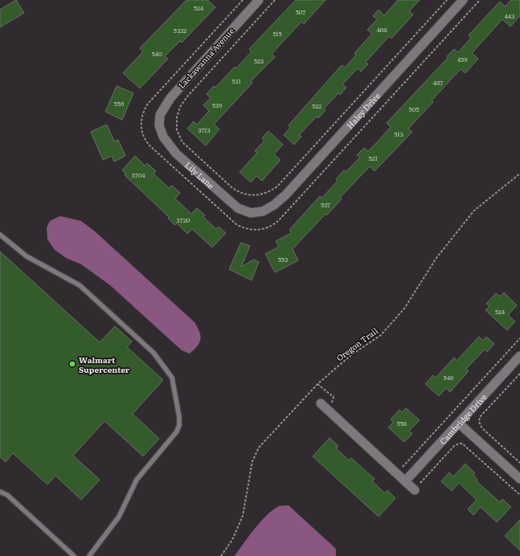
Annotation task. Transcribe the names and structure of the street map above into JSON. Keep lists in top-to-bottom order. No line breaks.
{"streets":{"street":["Lackawanna Avenue","Haley Drive","Lily Lane","Cambridge Drive"],"path":["Oregon Trail"]},"crossings":[["Lackawanna Avenue","Lily Lane"],["Haley Drive","Lily Lane"]],"places":["Walmart Supercenter"],"house_numbers":["524","507","443","468","5332","515","540","459","523","531","467","556","539","522","505","3713","513","521","3704","537","3720","553","524","546","558"]}
